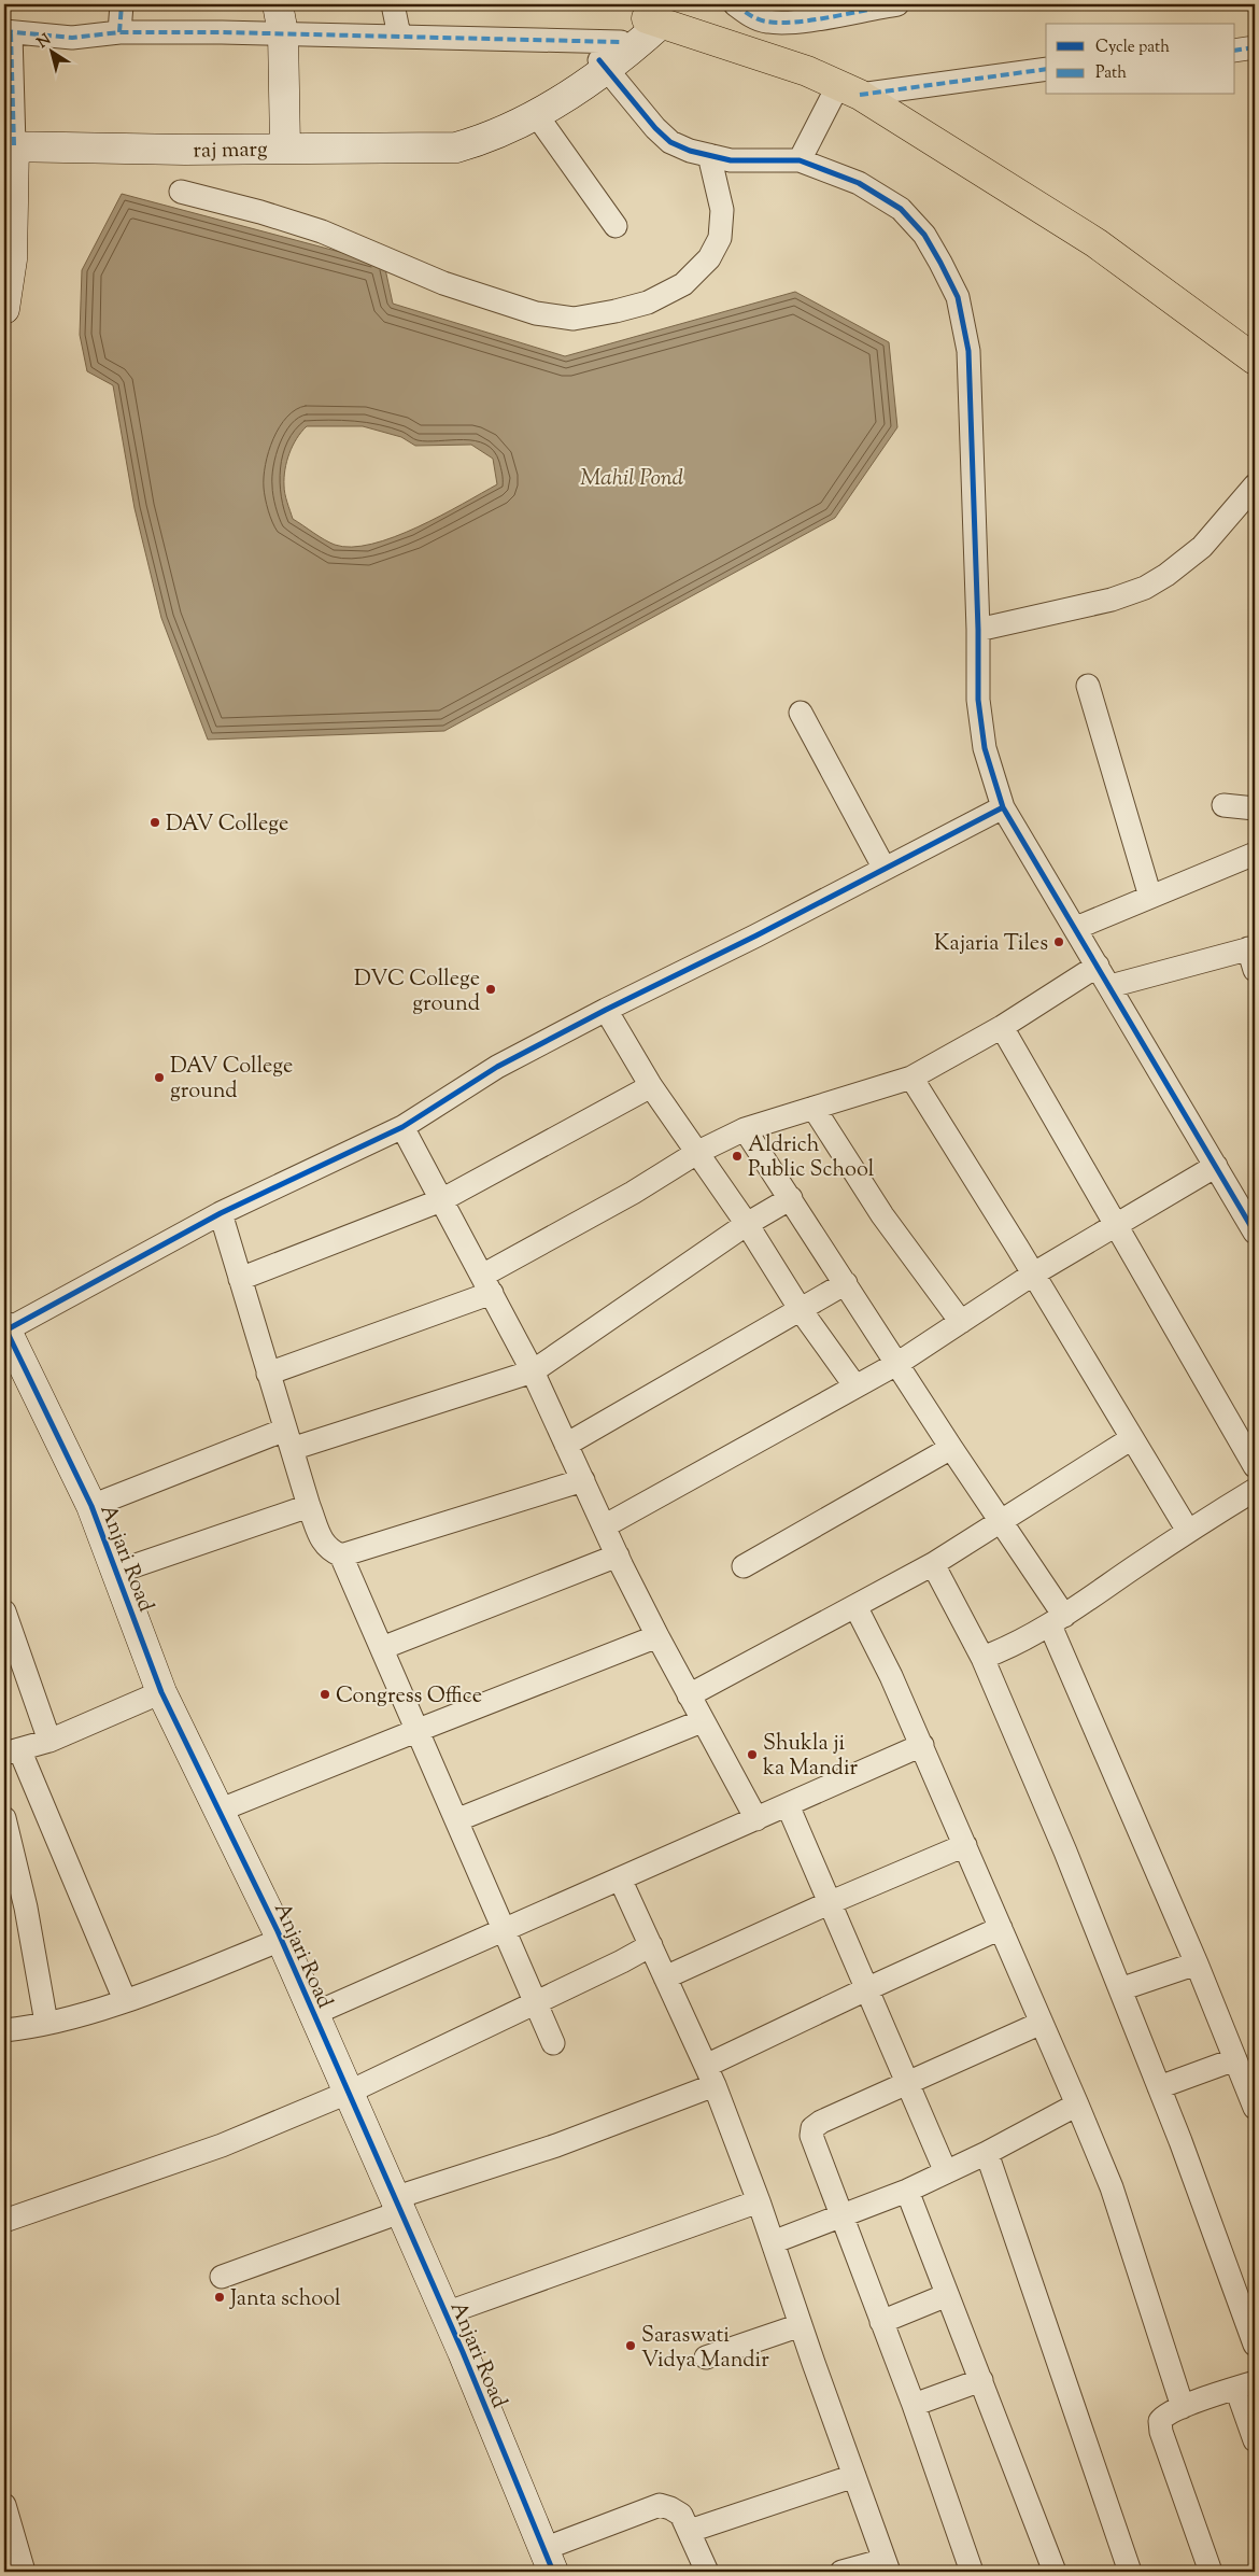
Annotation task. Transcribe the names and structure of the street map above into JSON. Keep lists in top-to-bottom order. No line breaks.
{"streets":{"street":["raj marg","Anjari Road"]},"water":["Mahil Pond"],"places":["DAV College","Kajaria Tiles","DVC College ground","DAV College ground","Aldrich Public School","Congress Office","Shukla ji ka Mandir","Janta school","Saraswati Vidya Mandir"],"legend":["Cycle path","Path"],"north":"top left"}
